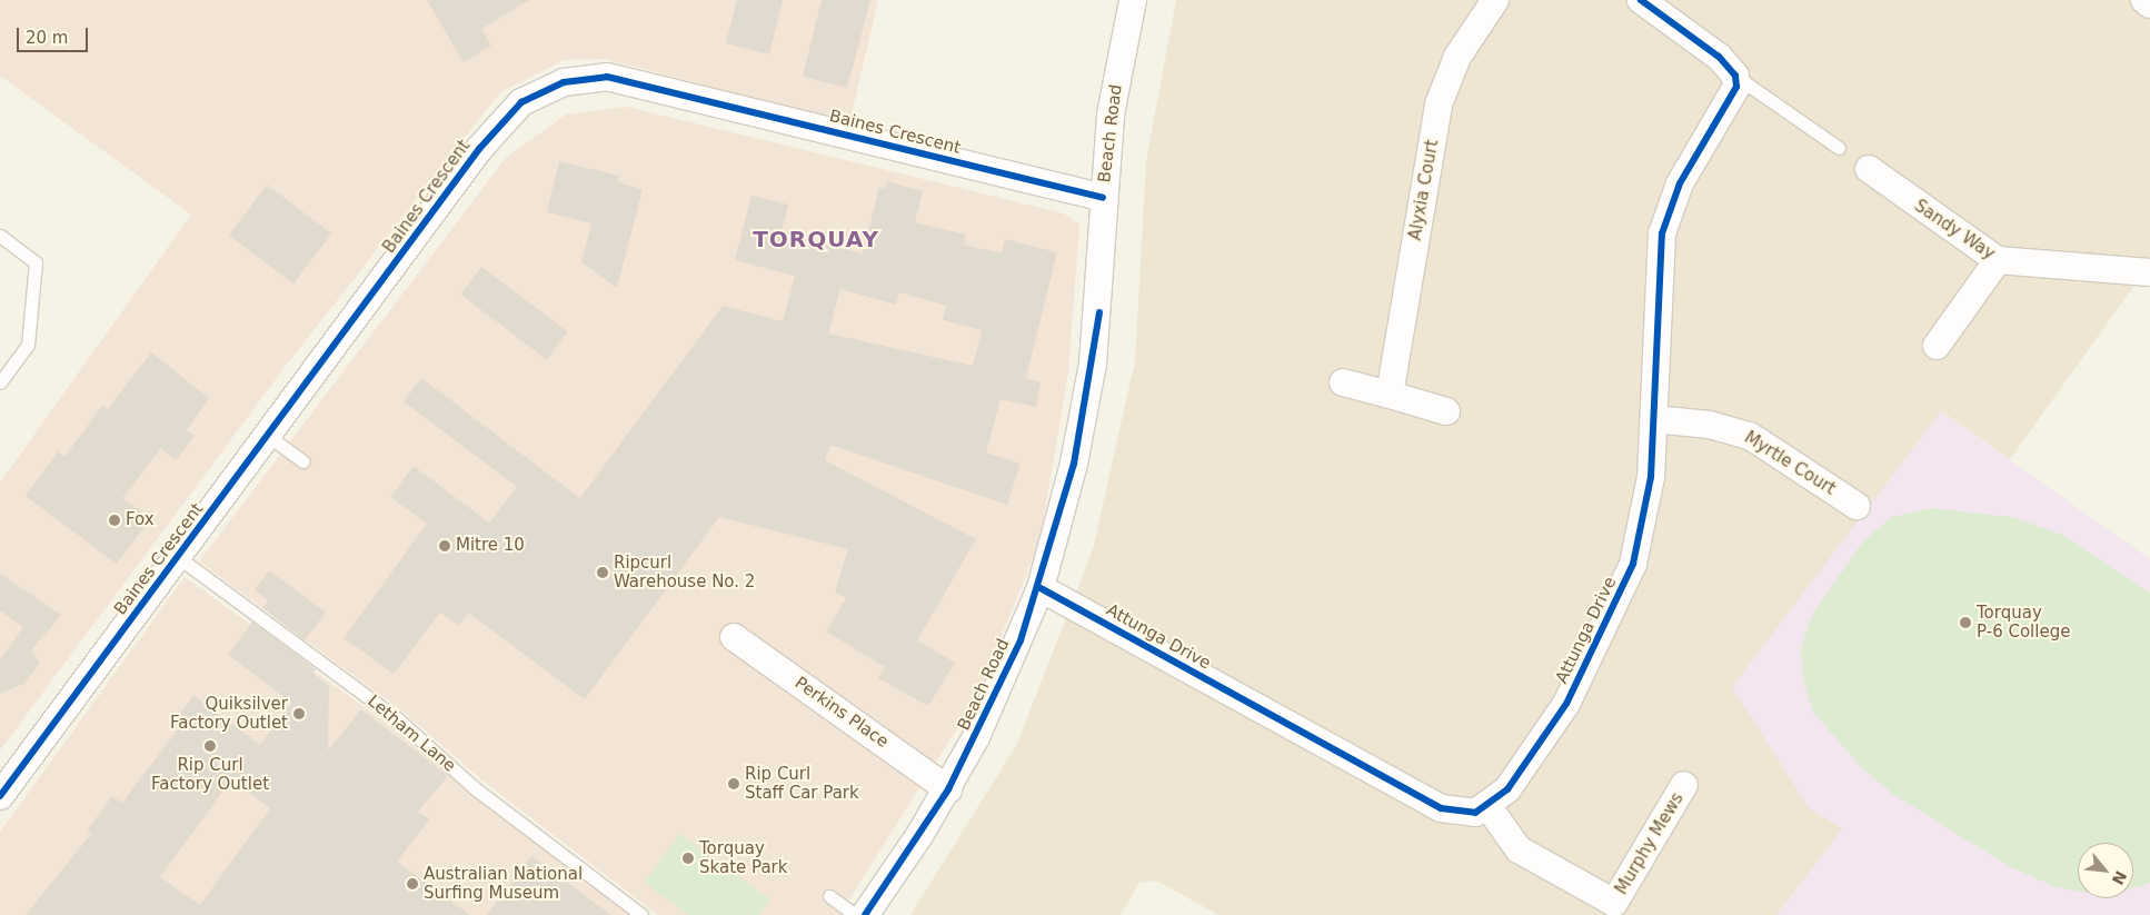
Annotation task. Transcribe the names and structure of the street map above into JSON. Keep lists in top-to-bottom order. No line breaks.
{"streets":{"street":["Baines Crescent","Beach Road","Alyxia Court","Sandy Way","Myrtle Court","Attunga Drive","Perkins Place","Murphy Mews"],"lane":["Letham Lane"]},"crossings":[["Baines Crescent","Beach Road"],["Baines Crescent","Letham Lane"],["Beach Road","Attunga Drive"],["Beach Road","Perkins Place"],["Myrtle Court","Attunga Drive"],["Attunga Drive","Murphy Mews"]],"districts":["TORQUAY"],"places":["Fox","Mitre 10","Ripcurl Warehouse No. 2","Torquay P-6 College","Quiksilver Factory Outlet","Rip Curl Factory Outlet","Rip Curl Staff Car Park","Torquay Skate Park","Australian National Surfing Museum"],"scale_bar":"20 m","north":"bottom right"}
